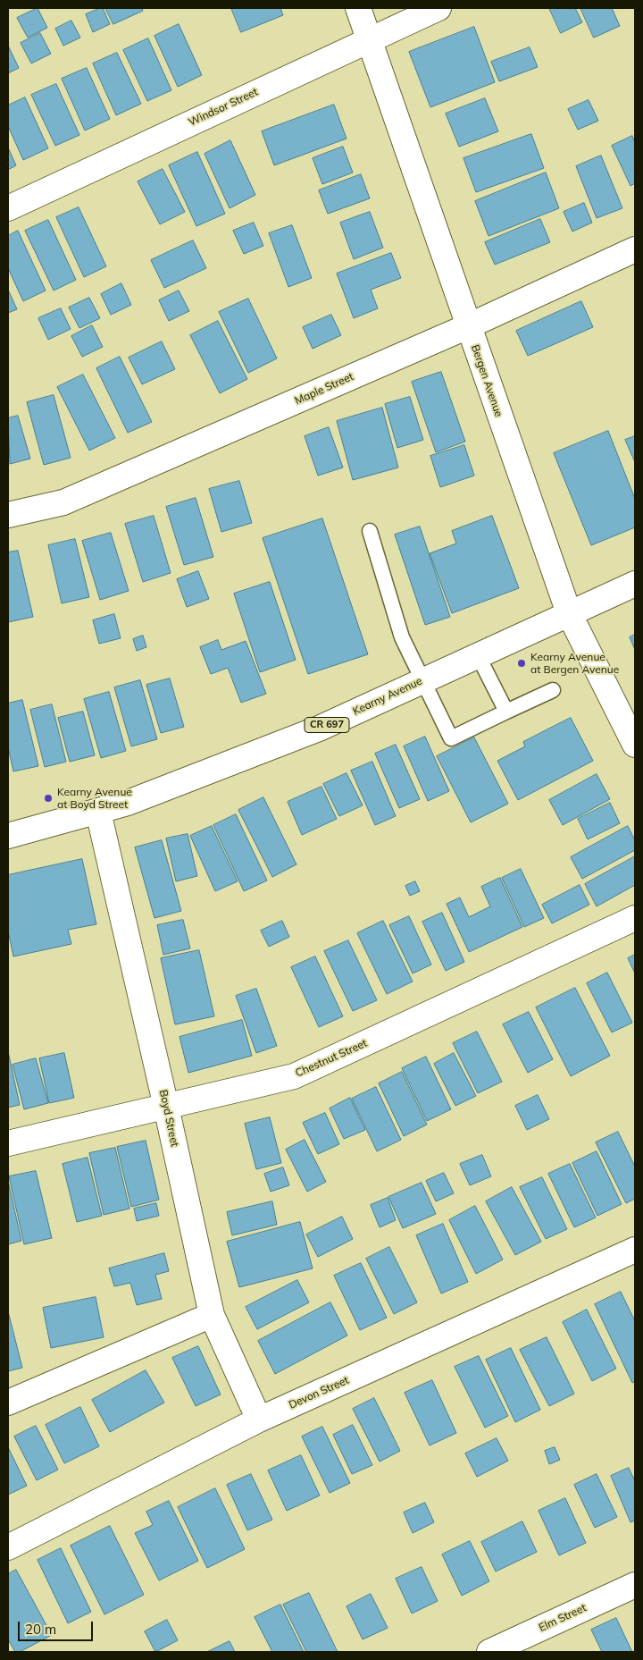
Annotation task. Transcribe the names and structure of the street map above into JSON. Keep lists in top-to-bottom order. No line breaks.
{"streets":{"street":["Windsor Street","Bergen Avenue","Maple Street","Kearny Avenue","CR 697","Chestnut Street","Boyd Street","Devon Street","Elm Street"]},"crossings":[["Windsor Street","Bergen Avenue"],["Bergen Avenue","Maple Street"],["Bergen Avenue","Kearny Avenue"],["Kearny Avenue","Boyd Street"],["Chestnut Street","Boyd Street"],["Boyd Street","Devon Street"]],"places":["Kearny Avenue at Bergen Avenue","Kearny Avenue at Boyd Street"],"scale_bar":"20 m"}
